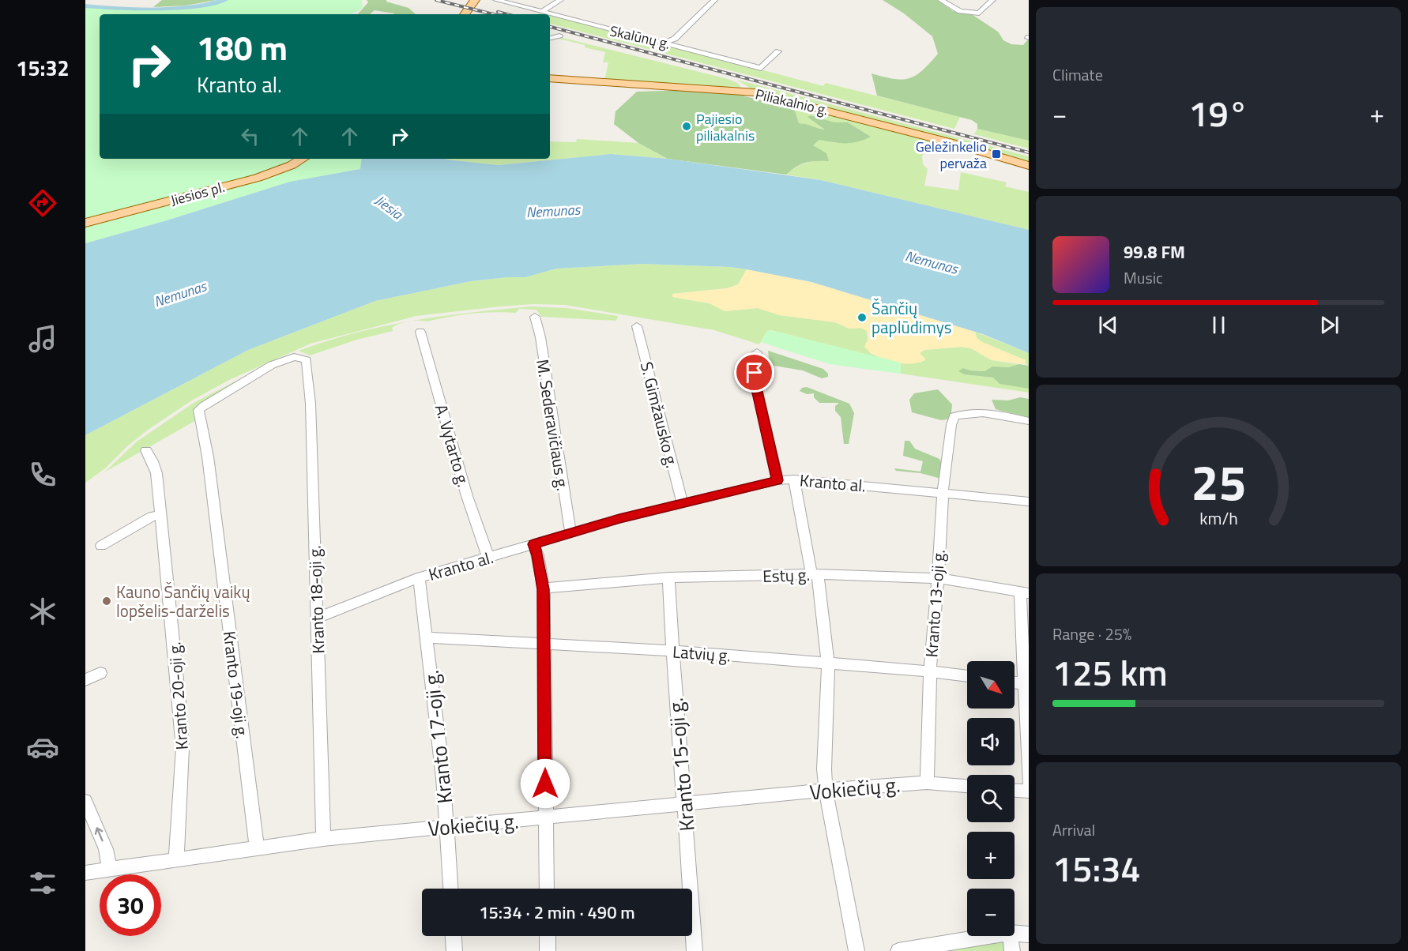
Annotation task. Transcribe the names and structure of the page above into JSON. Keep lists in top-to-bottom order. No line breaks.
{"streets":{"main road":["Piliakalnio g.","Jiesios pl."],"street":["Skalūnų g.","S. Gimžausko g.","M. Sederavičiaus g.","A. Vytarto g.","Kranto al.","Estų g.","Kranto 18-oji g.","Kranto 13-oji g.","Latvių g.","Kranto 19-oji g.","Kranto 20-oji g.","Kranto 17-oji g.","Kranto 15-oji g.","Vokiečių g."]},"crossings":[["S. Gimžausko g.","Kranto al."],["M. Sederavičiaus g.","Kranto al."],["A. Vytarto g.","Kranto al."],["Kranto al.","Kranto 18-oji g."],["Kranto al.","Kranto 13-oji g."],["Kranto al.","Kranto 17-oji g."],["Estų g.","Kranto 13-oji g."],["Estų g.","Kranto 15-oji g."],["Kranto 18-oji g.","Kranto 19-oji g."],["Kranto 18-oji g.","Vokiečių g."],["Kranto 13-oji g.","Latvių g."],["Kranto 13-oji g.","Vokiečių g."],["Latvių g.","Kranto 17-oji g."],["Latvių g.","Kranto 15-oji g."],["Kranto 19-oji g.","Vokiečių g."],["Kranto 20-oji g.","Vokiečių g."],["Kranto 17-oji g.","Vokiečių g."],["Kranto 15-oji g.","Vokiečių g."]],"water":["Jiesia","Nemunas"],"places":{"other":["Pajiesio piliakalnis","Šančių paplūdimys","Kauno Šančių vaikų lopšelis-darželis"],"transit":["Geležinkelio pervaža"]},"north":"bottom right","page":{"tabs":"15:32","tile":["Climate",["Range · 25%","125 km"],["Arrival","15:34"]],"turn":["180 m","Kranto al."],"heat":["−","19°","+"],"song":["99.8 FM","Music"],"map_buttons":["+","−"],"limit":"30","trip":"15:34 · 2 min · 490 m","gauge":["25","km/h"]}}
